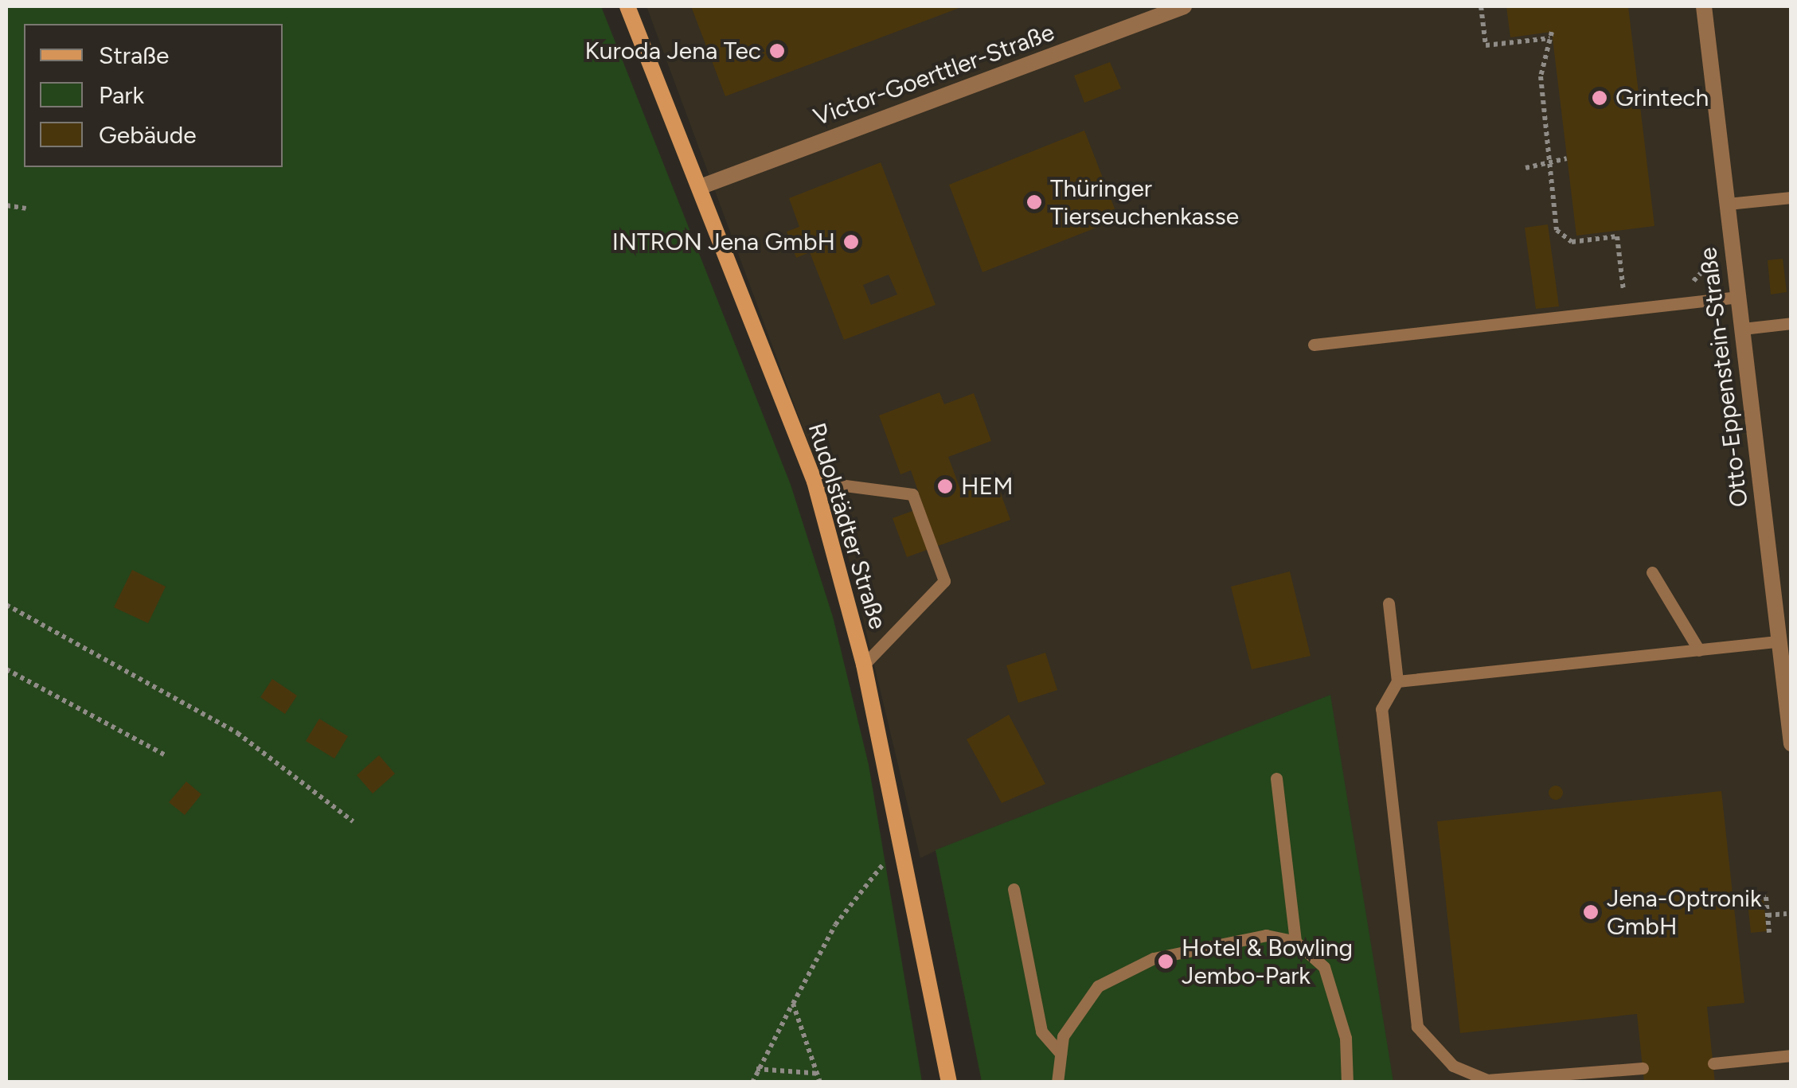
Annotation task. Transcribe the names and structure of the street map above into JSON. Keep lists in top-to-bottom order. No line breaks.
{"streets":{"street":["Victor-Goerttler-Straße","Otto-Eppenstein-Straße","Rudolstädter Straße"]},"crossings":[["Victor-Goerttler-Straße","Rudolstädter Straße"]],"places":["Kuroda Jena Tec","Grintech","Thüringer Tierseuchenkasse","INTRON Jena GmbH","HEM","Jena-Optronik GmbH","Hotel & Bowling Jembo-Park"],"legend":["Straße","Park","Gebäude"]}
